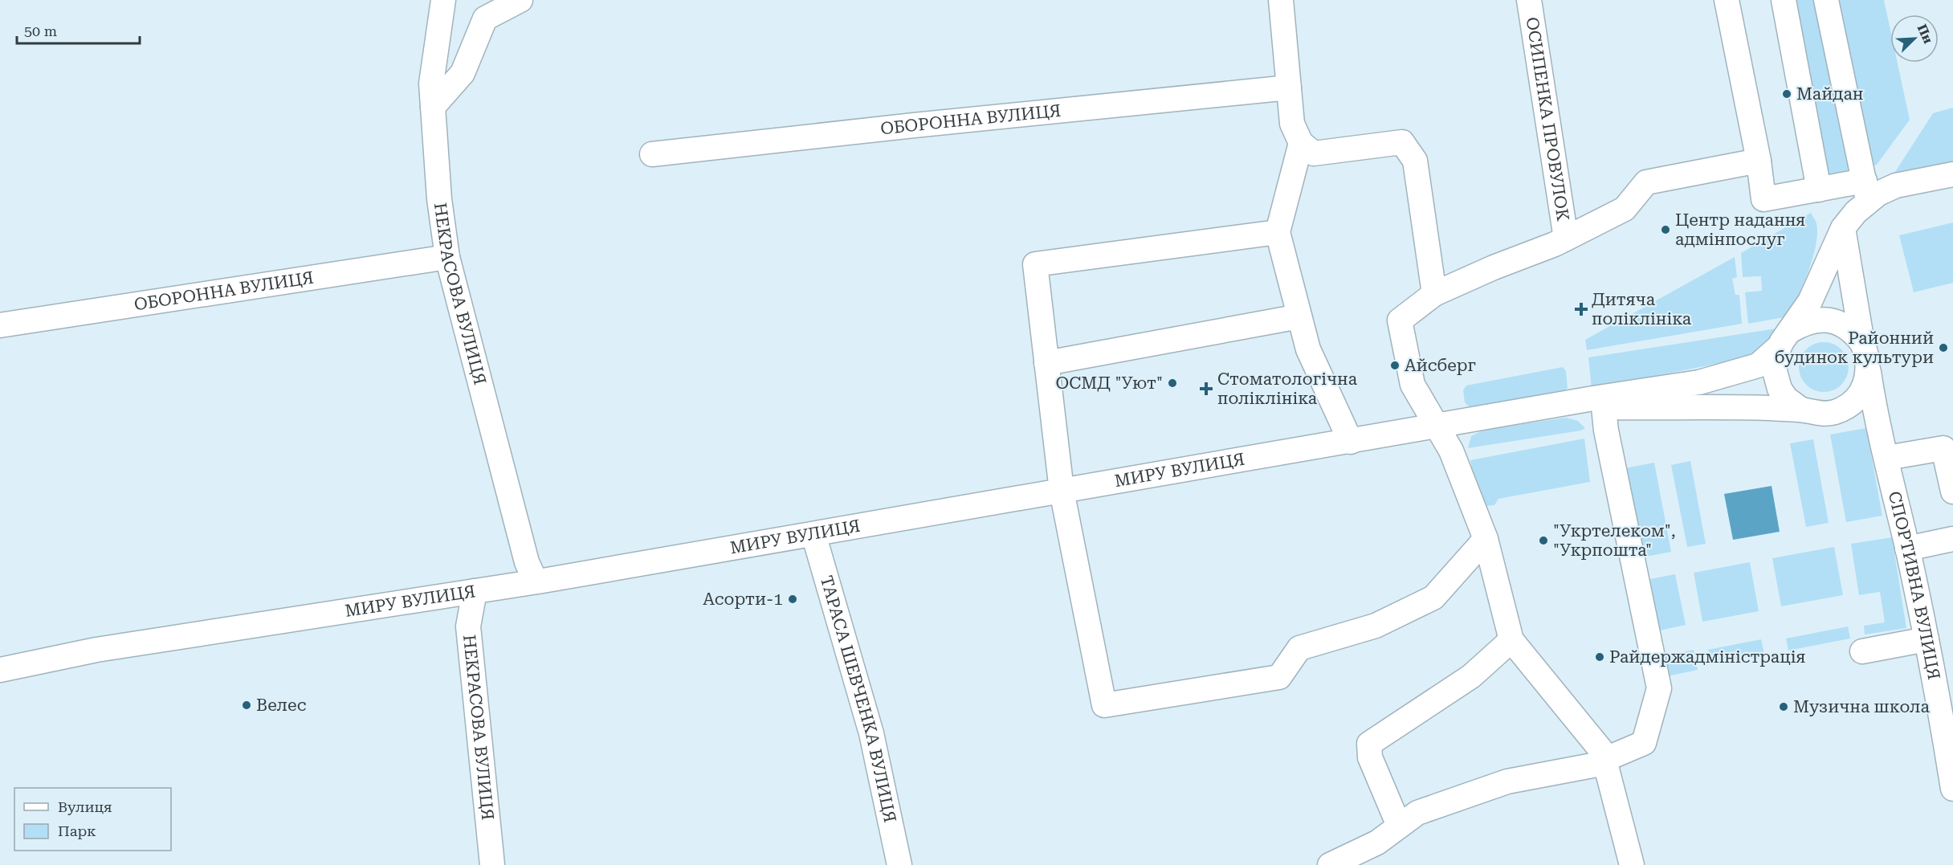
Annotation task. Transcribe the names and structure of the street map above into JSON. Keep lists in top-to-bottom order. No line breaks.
{"streets":{"street":["ОСИПЕНКА ПРОВУЛОК","ОБОРОННА ВУЛИЦЯ","НЕКРАСОВА ВУЛИЦЯ","МИРУ ВУЛИЦЯ","СПОРТИВНА ВУЛИЦЯ","ТАРАСА ШЕВЧЕНКА ВУЛИЦЯ"]},"crossings":[["ОБОРОННА ВУЛИЦЯ","НЕКРАСОВА ВУЛИЦЯ"],["НЕКРАСОВА ВУЛИЦЯ","МИРУ ВУЛИЦЯ"],["МИРУ ВУЛИЦЯ","ТАРАСА ШЕВЧЕНКА ВУЛИЦЯ"]],"places":{"other":["Майдан","Центр надання адмінпослуг","Районний будинок культури","Айсберг","ОСМД \"Уют\"","\"Укртелеком\", \"Укрпошта\"","Асорти-1","Райдержадміністрація","Велес","Музична школа"],"health":["Дитяча поліклініка","Стоматологічна поліклініка"]},"legend":["Вулиця","Парк"],"scale_bar":"50 m","north":"top right"}
